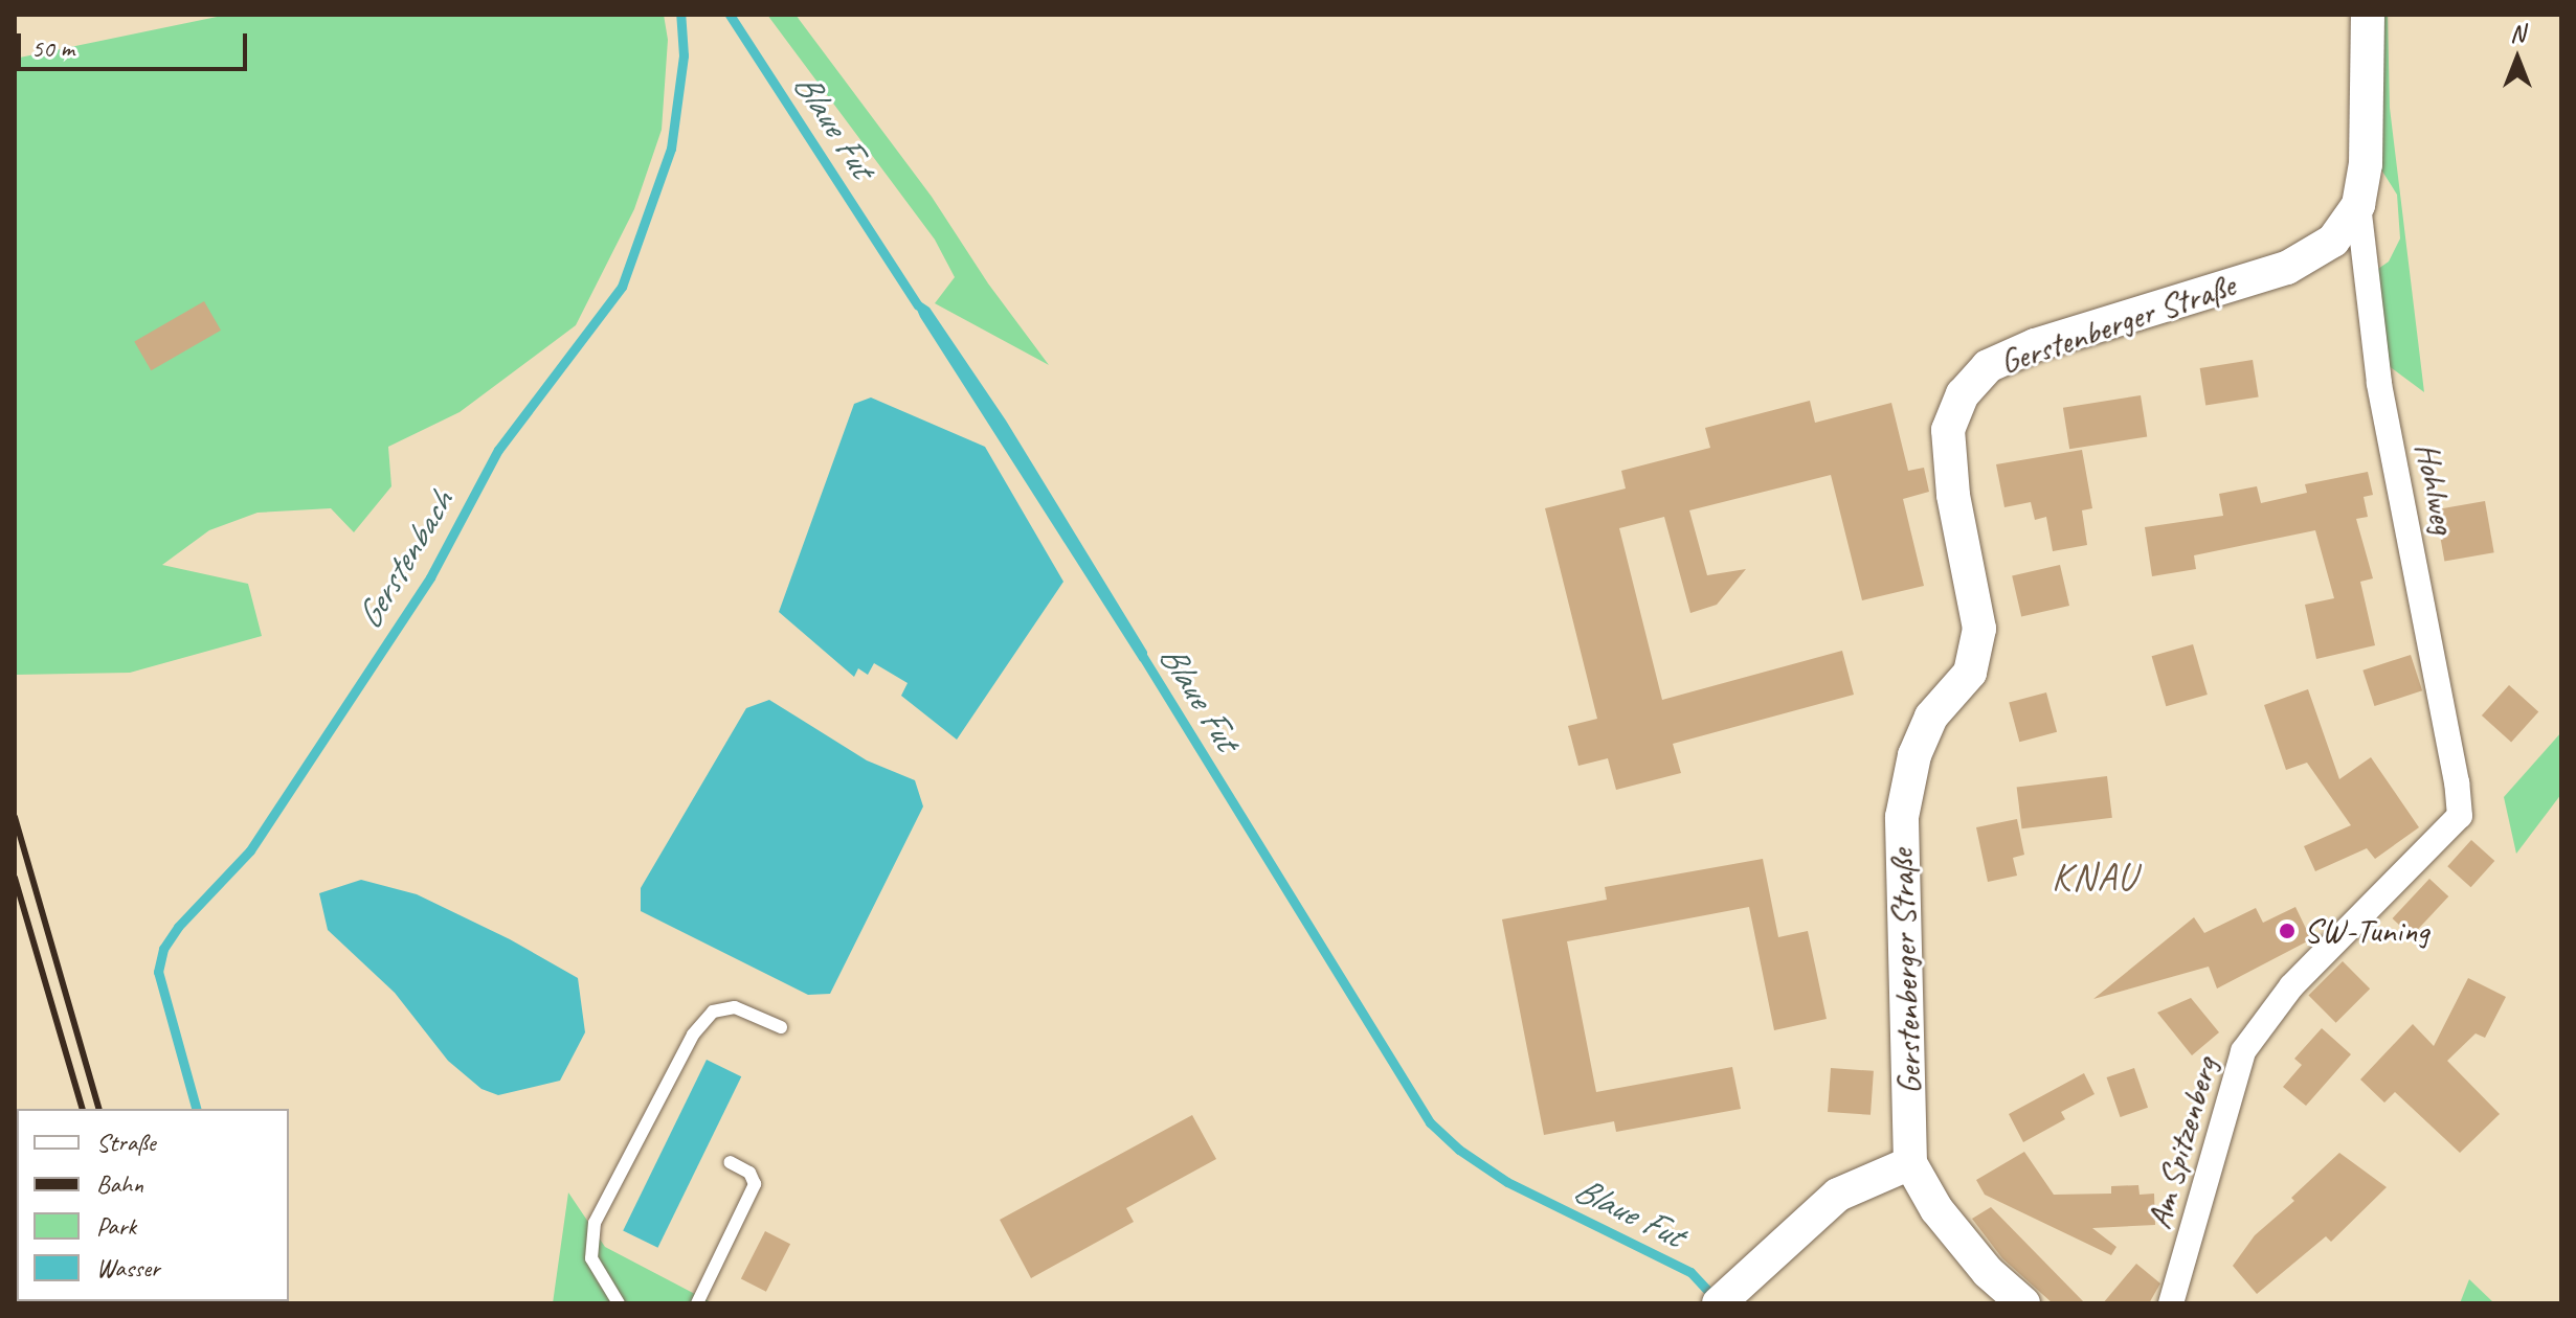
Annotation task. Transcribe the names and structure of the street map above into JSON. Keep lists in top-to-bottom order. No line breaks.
{"streets":{"street":["Gerstenberger Straße","Hohlweg","Am Spitzenberg"]},"crossings":[["Gerstenberger Straße","Hohlweg"],["Hohlweg","Am Spitzenberg"]],"districts":["KNAU"],"water":["Blaue Fut","Gerstenbach"],"places":["SW-Tuning"],"legend":["Straße","Bahn","Park","Wasser"],"scale_bar":"50 m","north":"top"}
